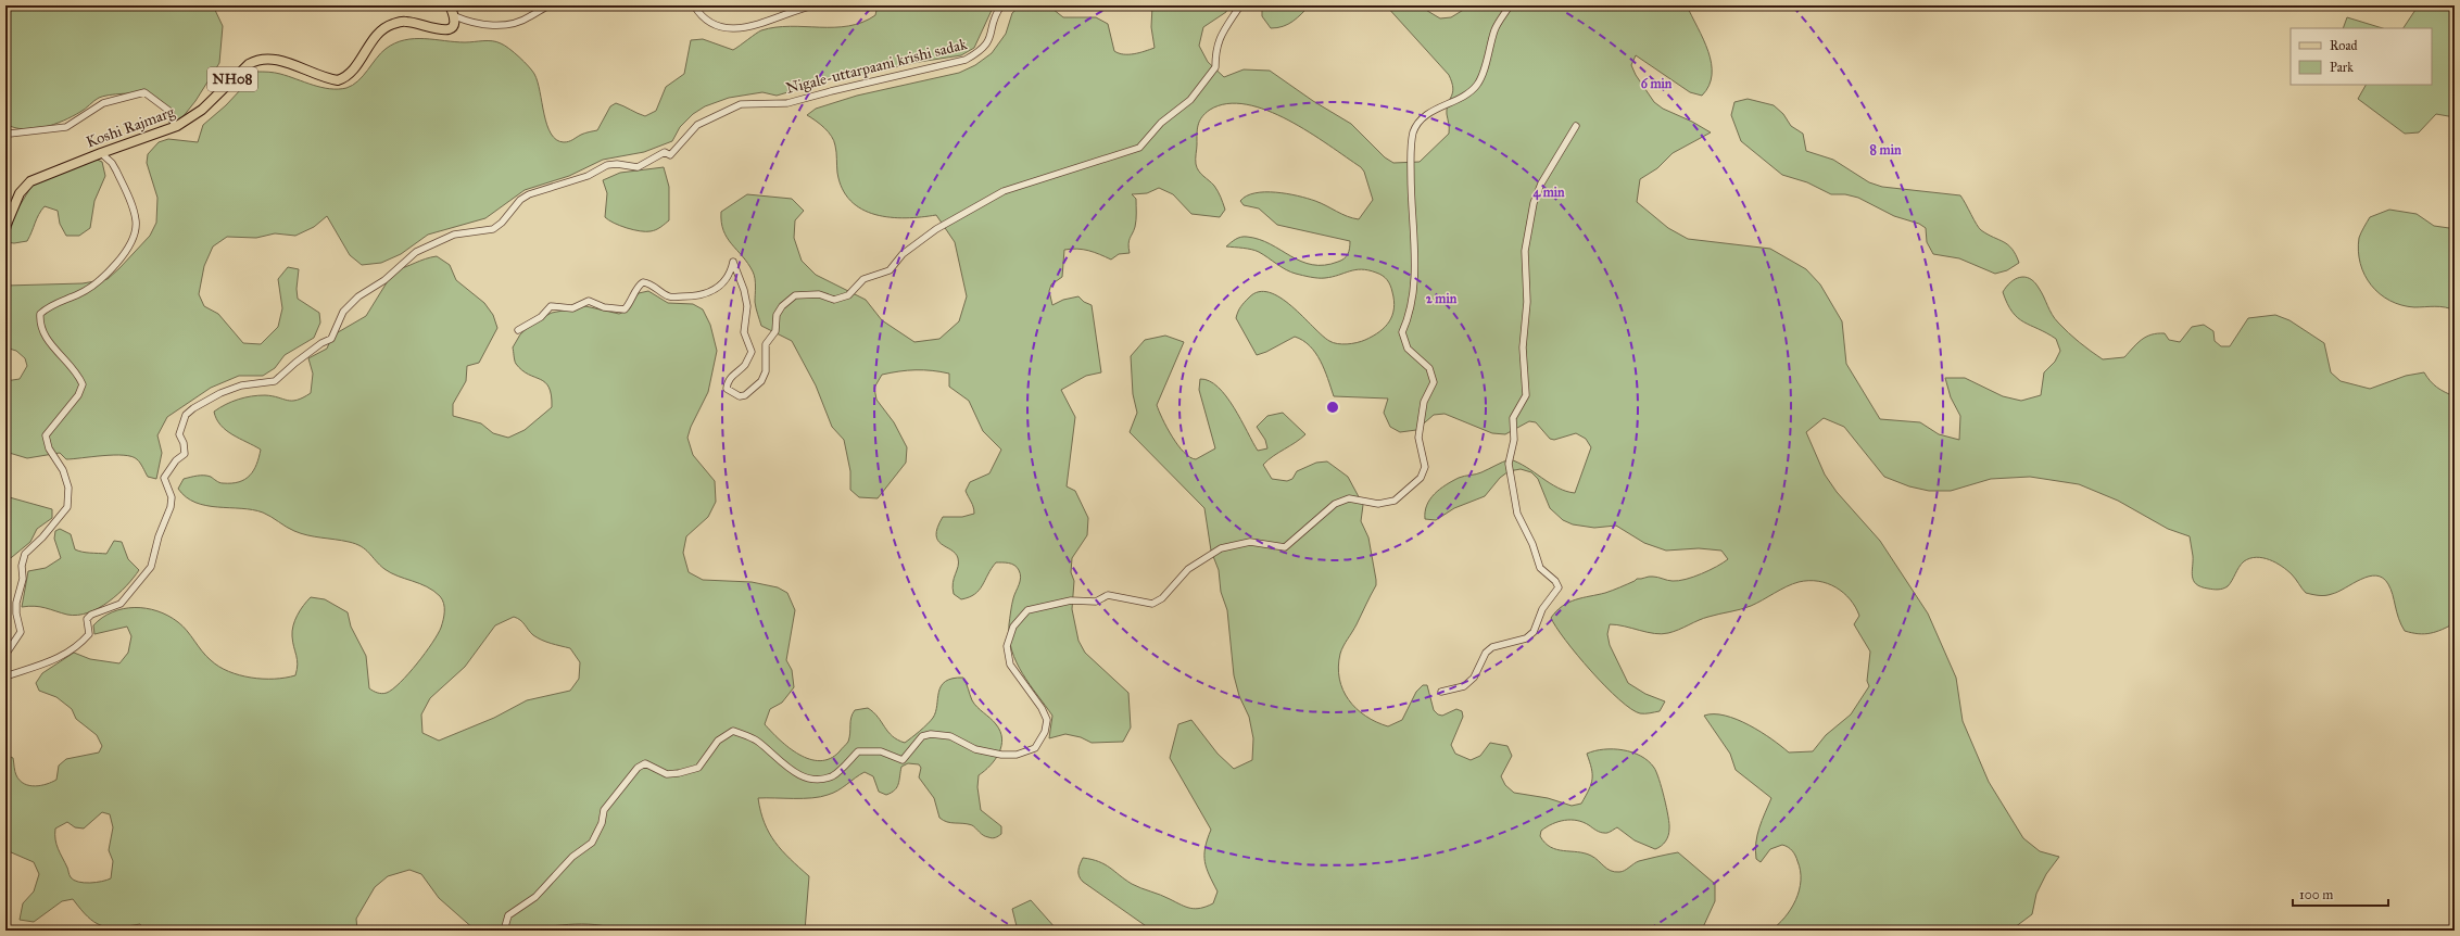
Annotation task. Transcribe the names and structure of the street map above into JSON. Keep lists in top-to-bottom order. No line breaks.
{"streets":{"main road":["NH08","Koshi Rajmarg"],"street":["Nigale-uttarpaani krishi sadak"]},"legend":["Road","Park"],"scale_bar":"100 m","rings":["6 min","8 min","4 min","2 min"]}
